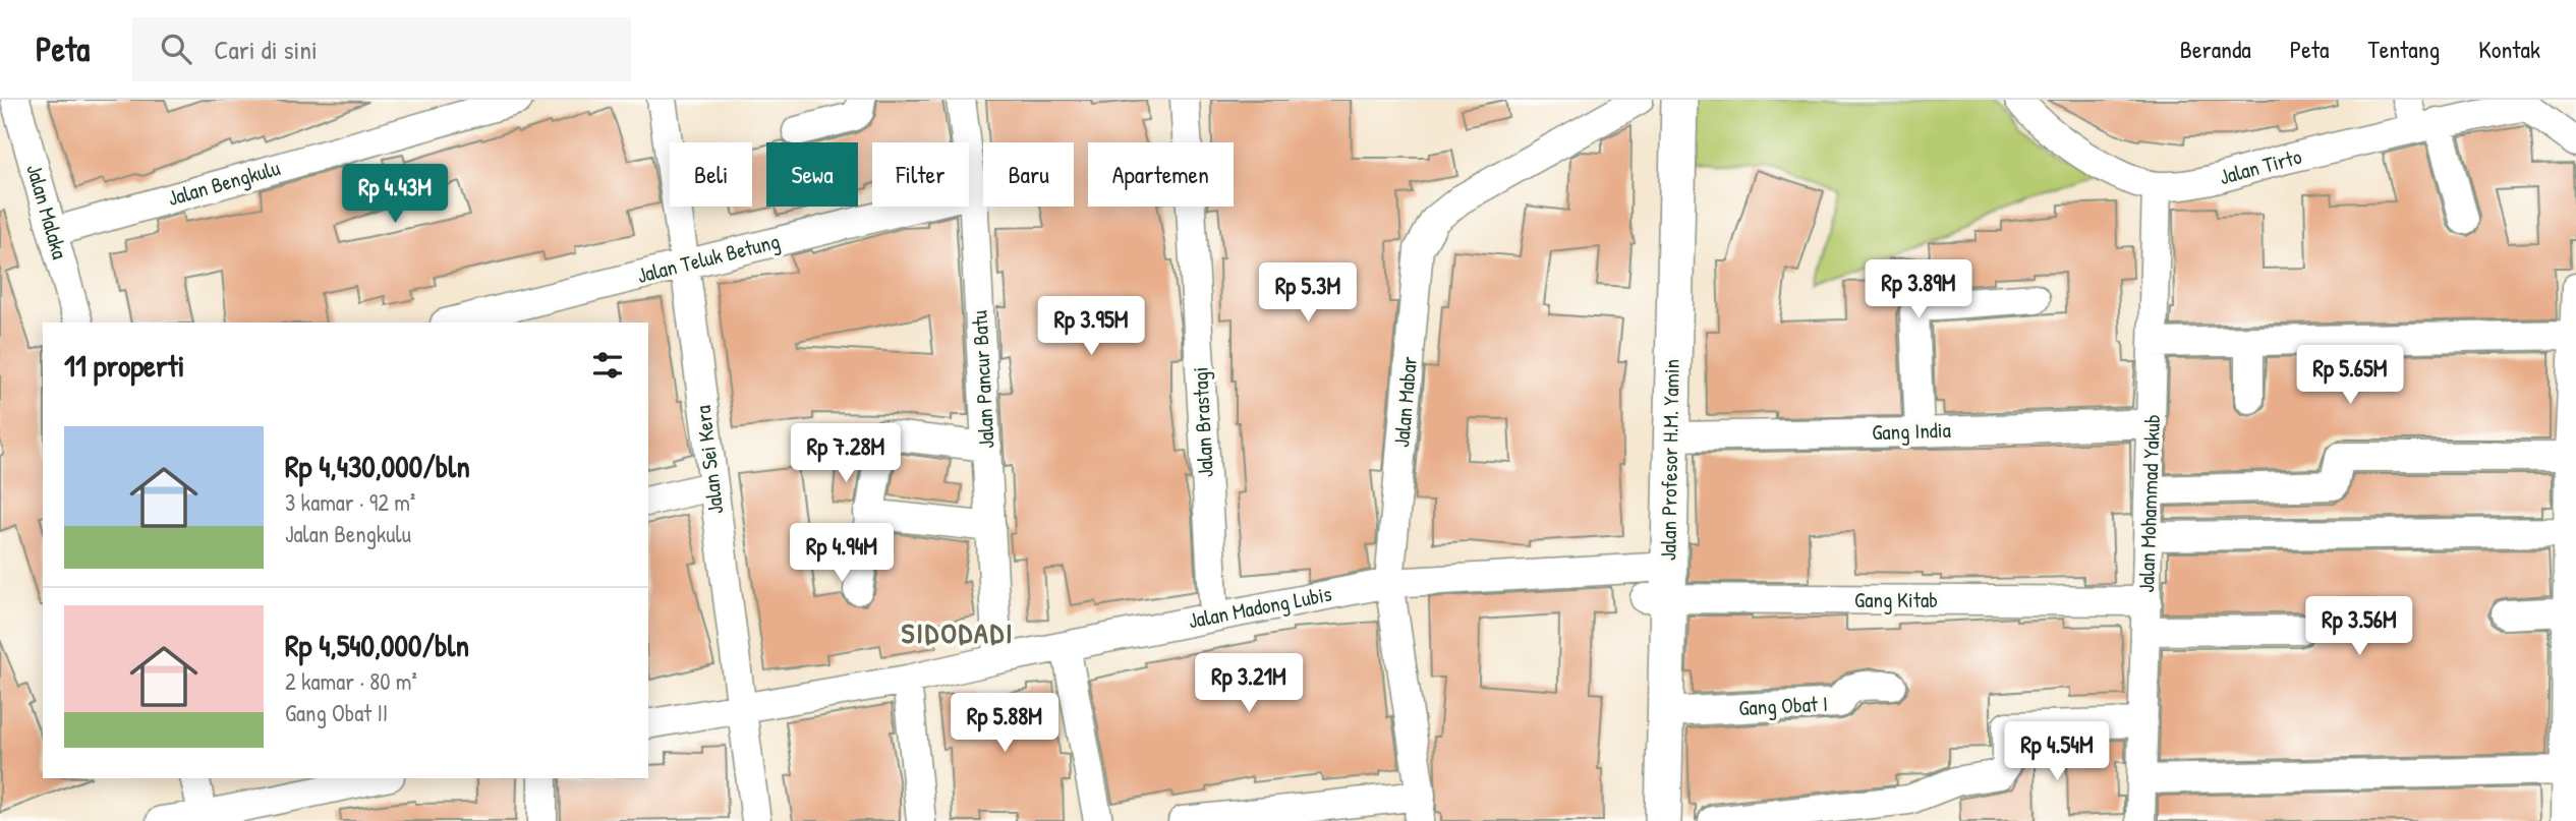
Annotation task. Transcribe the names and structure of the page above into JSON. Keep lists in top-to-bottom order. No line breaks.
{"streets":{"main road":["Jalan Profesor H.M. Yamin"],"street":["Jalan Tirto","Jalan Bengkulu","Jalan Malaka","Jalan Teluk Betung","Jalan Pancur Batu","Jalan Mabar","Jalan Brastagi","Gang India","Jalan Sei Kera","Jalan Mohammad Yakub","Gang Kitab","Jalan Madong Lubis","Gang Obat I"]},"crossings":[["Jalan Tirto","Jalan Mohammad Yakub"],["Jalan Bengkulu","Jalan Malaka"],["Jalan Teluk Betung","Jalan Pancur Batu"],["Jalan Teluk Betung","Jalan Sei Kera"],["Jalan Pancur Batu","Jalan Madong Lubis"],["Jalan Mabar","Jalan Madong Lubis"],["Jalan Brastagi","Jalan Madong Lubis"],["Gang India","Jalan Profesor H.M. Yamin"],["Gang India","Jalan Mohammad Yakub"],["Jalan Sei Kera","Jalan Madong Lubis"],["Jalan Profesor H.M. Yamin","Gang Kitab"],["Jalan Profesor H.M. Yamin","Jalan Madong Lubis"],["Jalan Profesor H.M. Yamin","Gang Obat I"],["Jalan Mohammad Yakub","Gang Kitab"],["Gang Kitab","Jalan Madong Lubis"]],"districts":["SIDODADI"],"page":{"header":"Peta","search":"Cari di sini","nav":["Beranda","Peta","Tentang","Kontak"],"chip":["Beli","Sewa","Filter","Baru","Apartemen"],"price":["Rp 4.43M","Rp 3.89M","Rp 5.3M","Rp 3.95M","Rp 5.65M","Rp 7.28M","Rp 4.94M","Rp 3.56M","Rp 3.21M","Rp 5.88M","Rp 4.54M"],"heading":"11 properti","list":[{"name":"Rp 4,430,000/bln","note":"3 kamar · 92 m² · Jalan Bengkulu"},{"name":"Rp 4,540,000/bln","note":"2 kamar · 80 m² · Gang Obat II"}]}}
